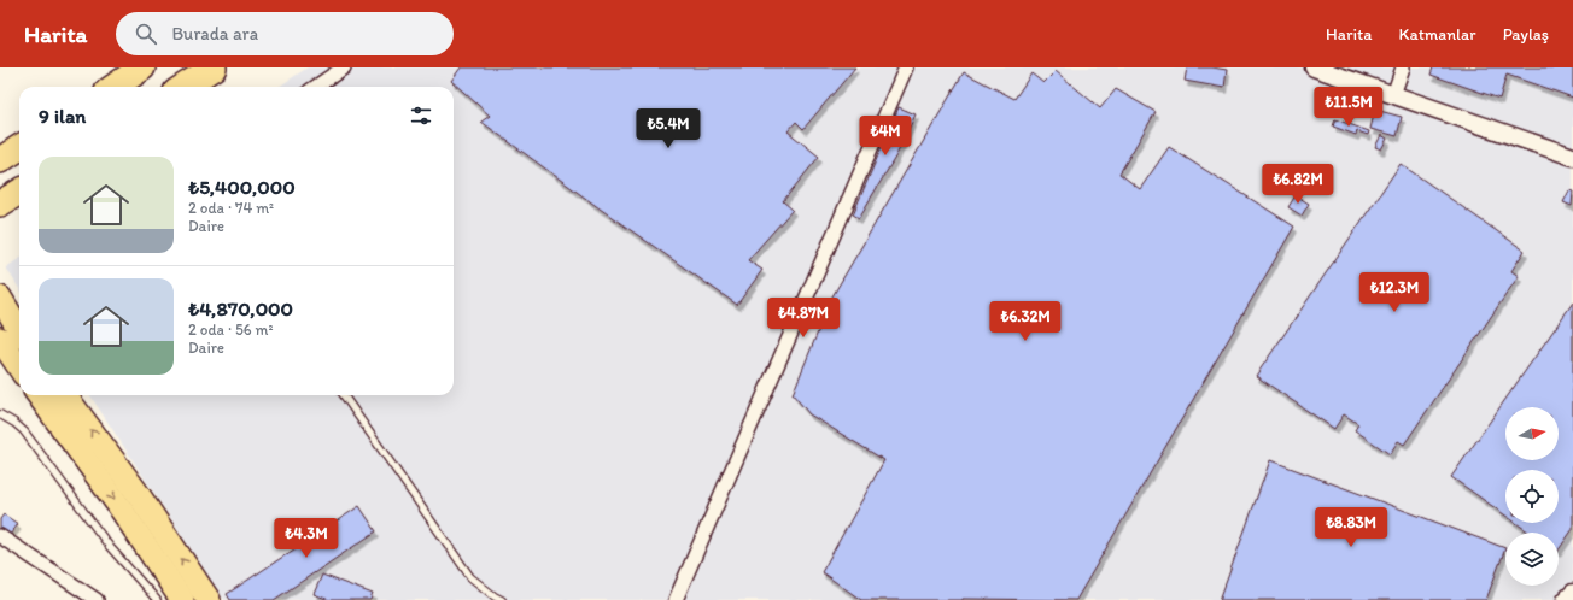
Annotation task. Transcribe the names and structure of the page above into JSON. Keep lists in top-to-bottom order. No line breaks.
{"north":"right","page":{"header":"Harita","search":"Burada ara","nav":["Harita","Katmanlar","Paylaş"],"price":["₺11.5M","₺5.4M","₺4M","₺6.82M","₺12.3M","₺4.87M","₺6.32M","₺8.83M","₺4.3M"],"heading":"9 ilan","list":[{"name":"₺5,400,000","note":"2 oda · 74 m² · Daire"},{"name":"₺4,870,000","note":"2 oda · 56 m² · Daire"}]}}
